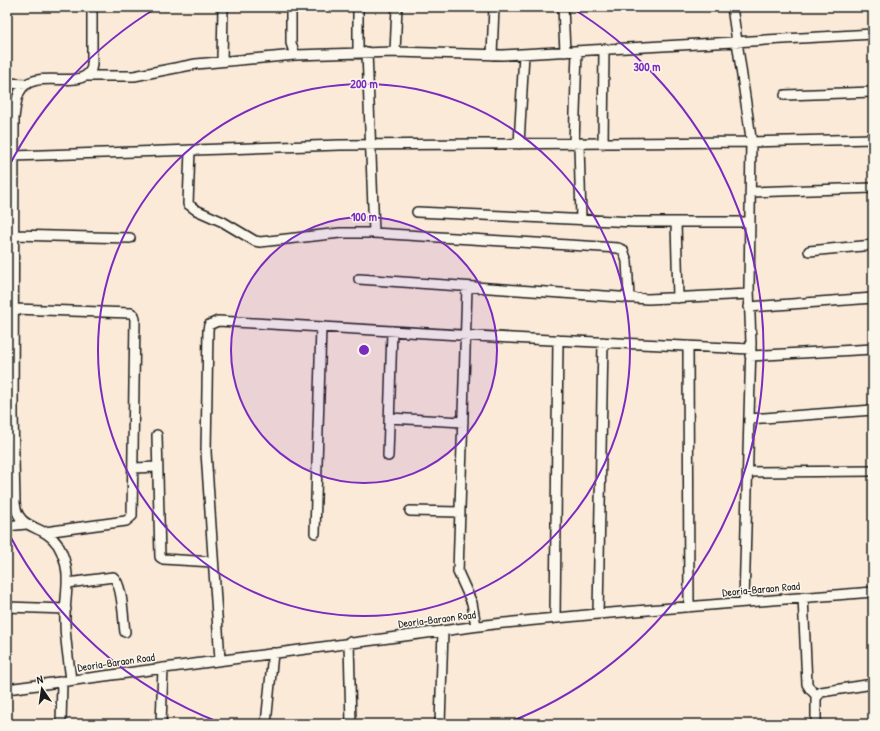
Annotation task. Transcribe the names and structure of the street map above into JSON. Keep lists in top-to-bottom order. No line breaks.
{"streets":{"street":["Deoria-Baraon Road"]},"north":"top","rings":["300 m","200 m","100 m"]}
